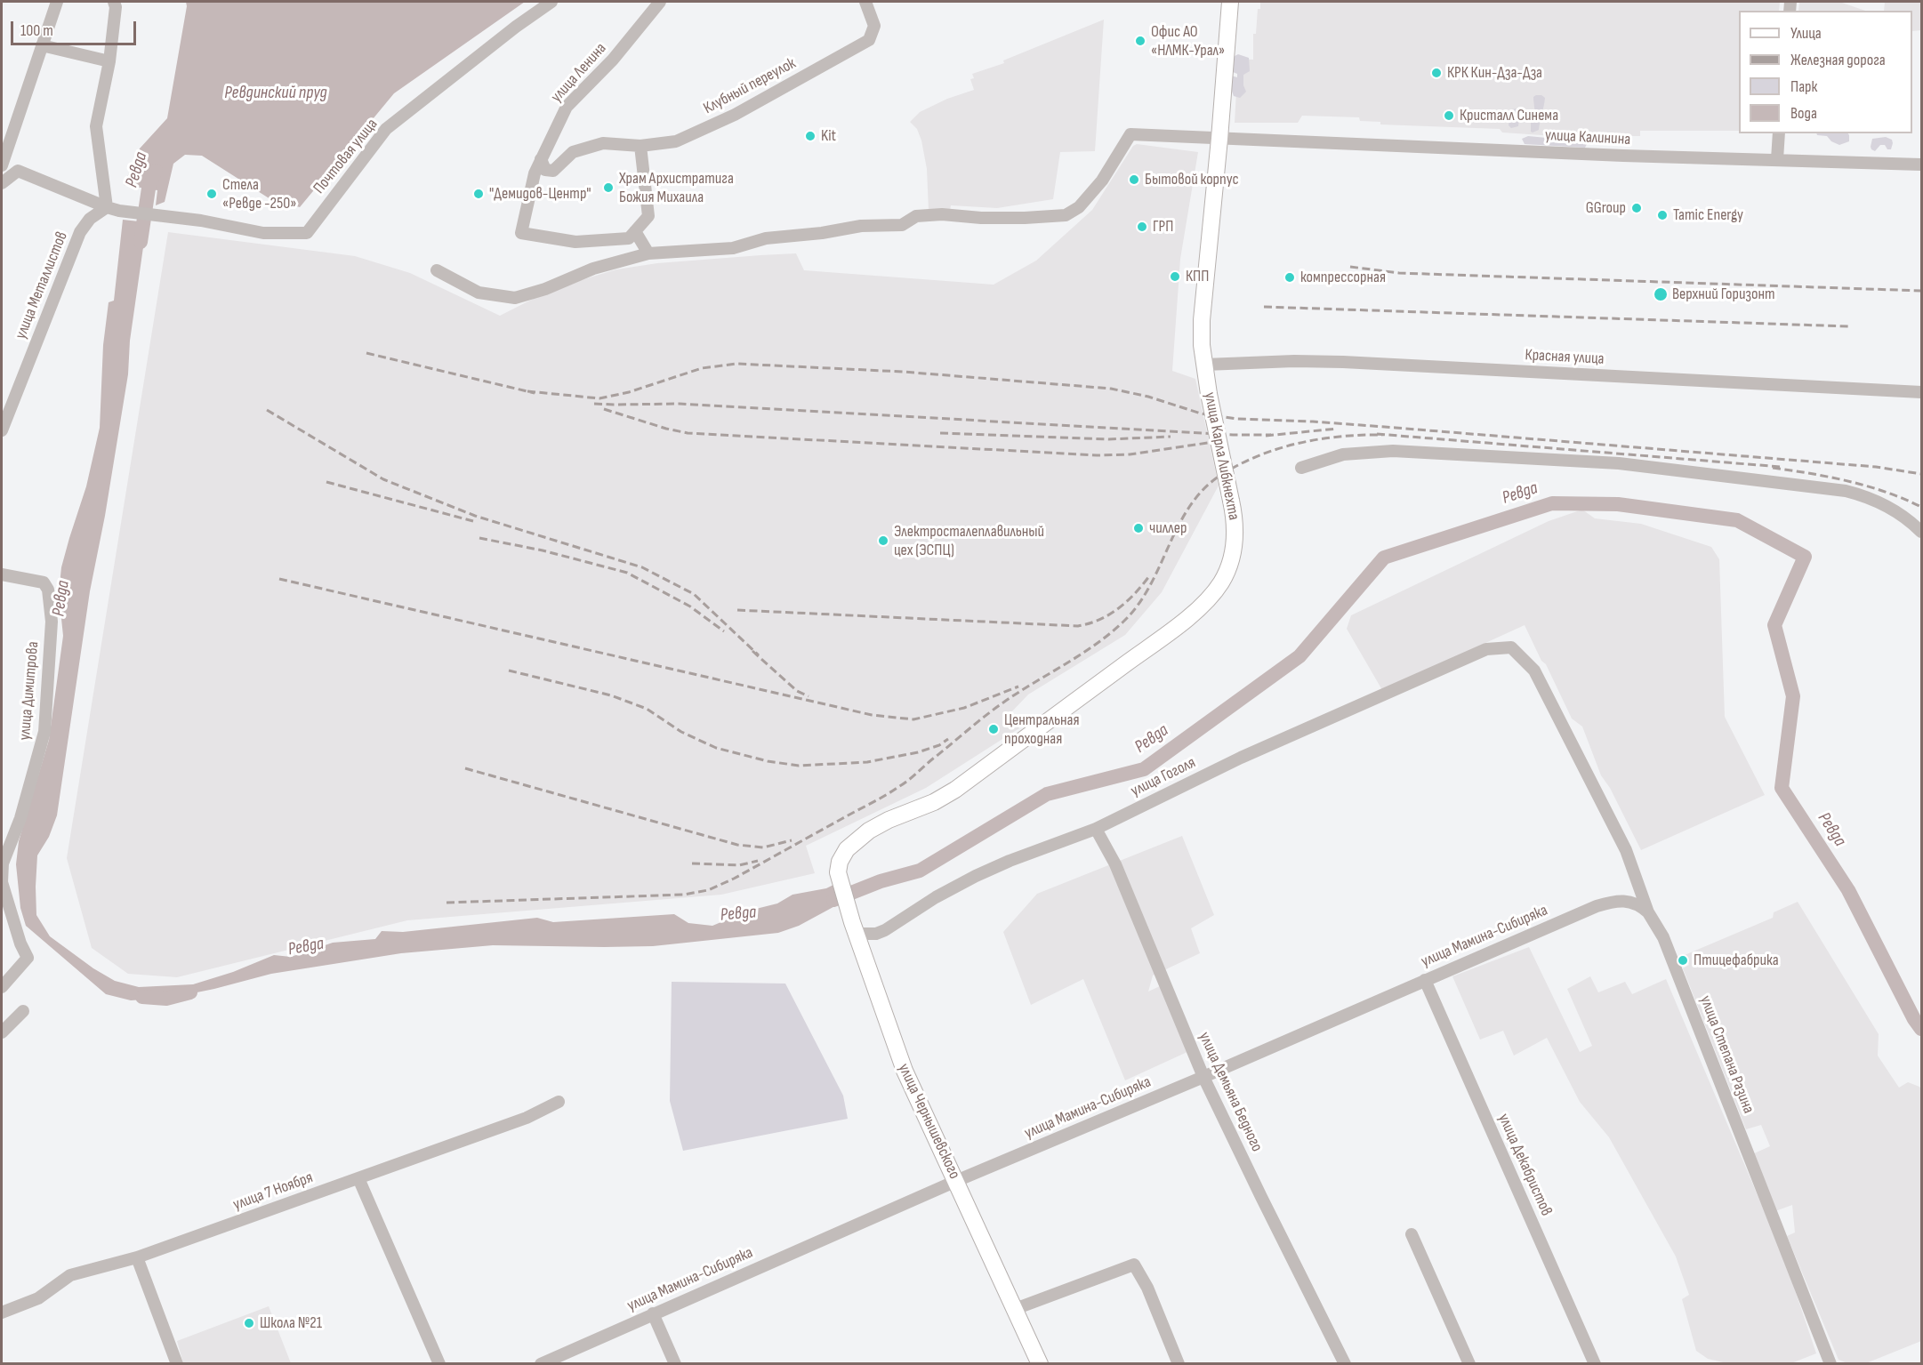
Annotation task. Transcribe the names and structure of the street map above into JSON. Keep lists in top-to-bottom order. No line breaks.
{"streets":{"main road":["улица Карла Либкнехта","улица Чернышевского"],"street":["улица Ленина","Клубный переулок","улица Калинина","Почтовая улица","улица Металлистов","Красная улица","улица Димитрова","улица Гоголя","улица Мамина-Сибиряка","улица Степана Разина","улица Демьяна Бедного","улица Декабристов","улица 7 Ноября"]},"crossings":[["улица Ленина","Клубный переулок"],["улица Калинина","улица Карла Либкнехта"],["Почтовая улица","улица Металлистов"],["Красная улица","улица Карла Либкнехта"],["улица Карла Либкнехта","улица Чернышевского"],["улица Гоголя","улица Степана Разина"],["улица Гоголя","улица Демьяна Бедного"],["улица Гоголя","улица Чернышевского"],["улица Мамина-Сибиряка","улица Степана Разина"],["улица Мамина-Сибиряка","улица Демьяна Бедного"],["улица Мамина-Сибиряка","улица Чернышевского"],["улица Мамина-Сибиряка","улица Декабристов"]],"water":["Ревдинский пруд","Ревда"],"places":["Офис АО «НЛМК-Урал»","КРК Кин-Дза-Дза","Кристалл Синема","Kit","Бытовой корпус","Храм Архистратига Божия Михаила","Стела «Ревде -250»","\"Демидов-Центр\"","GGroup","Tamic Energy","ГРП","КПП","компрессорная","Верхний Горизонт","чиллер","Электросталеплавильный цех (ЭСПЦ)","Центральная проходная","Птицефабрика","Школа №21"],"legend":["Улица","Железная дорога","Парк","Вода"],"scale_bar":"100 m"}
